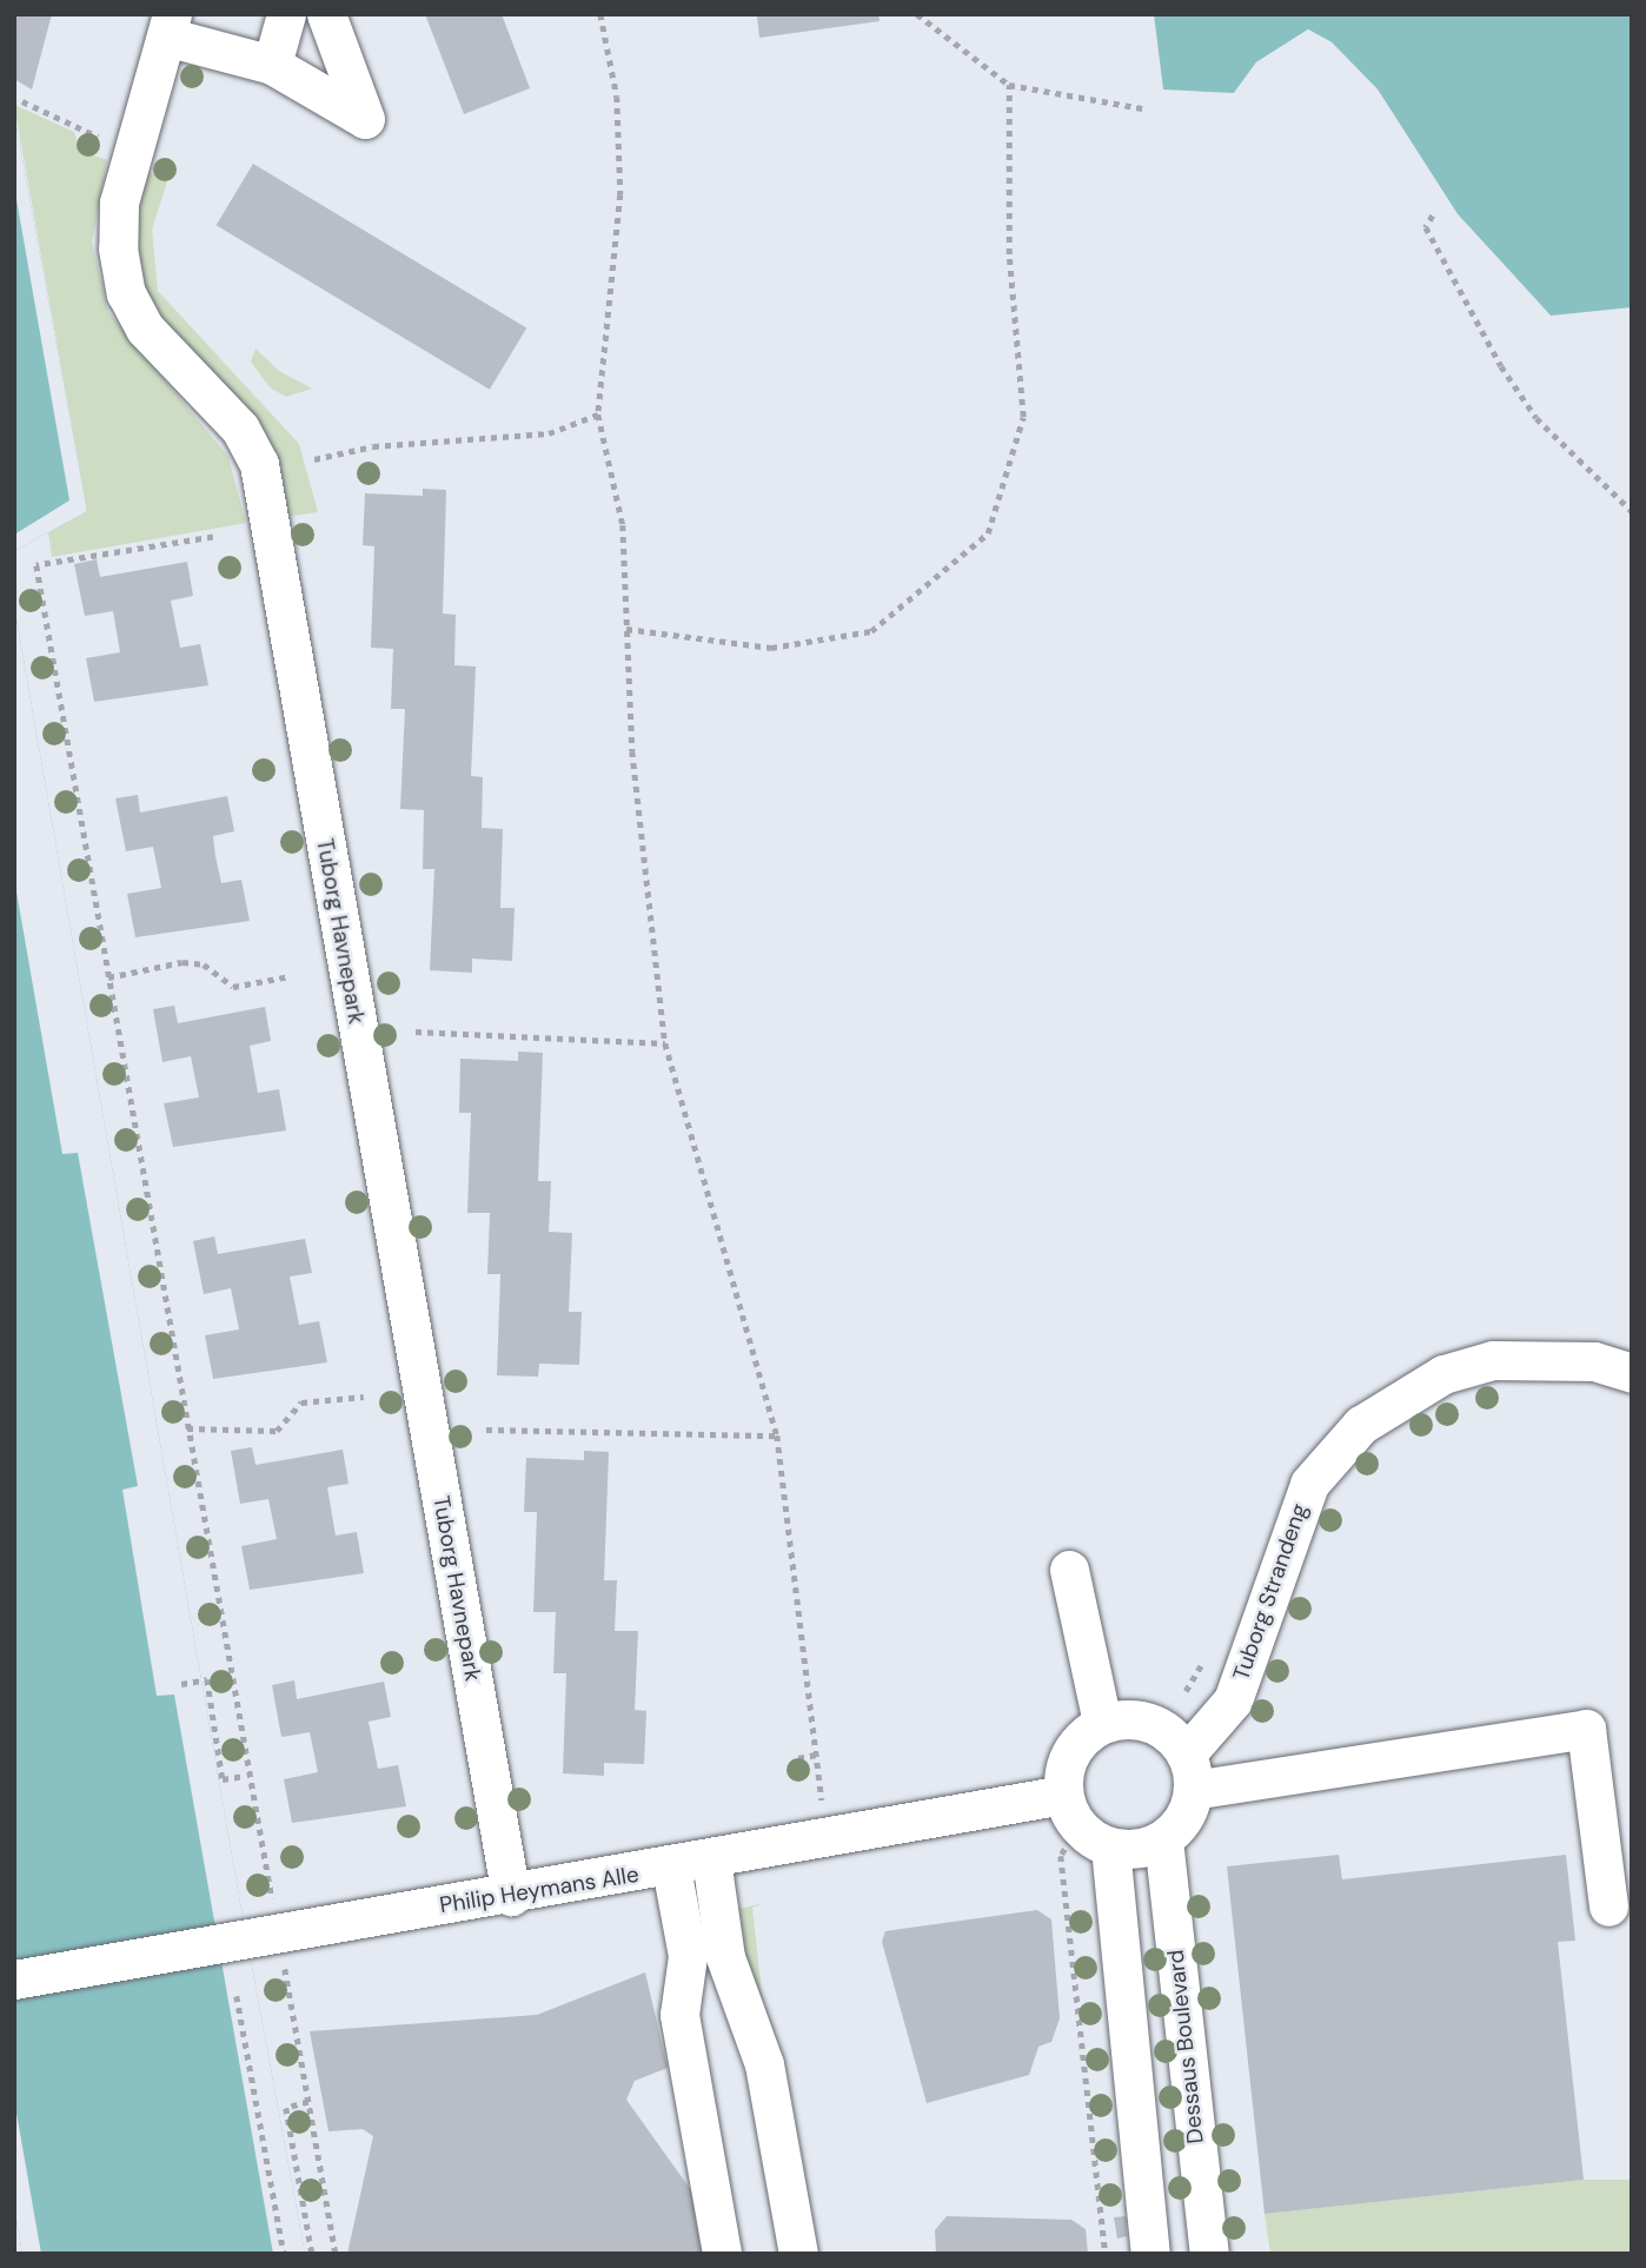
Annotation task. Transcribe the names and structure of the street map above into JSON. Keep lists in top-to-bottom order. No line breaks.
{"streets":{"street":["Tuborg Havnepark","Tuborg Strandeng","Philip Heymans Alle","Dessaus Boulevard"]},"crossings":[["Tuborg Havnepark","Philip Heymans Alle"],["Tuborg Strandeng","Philip Heymans Alle"],["Tuborg Strandeng","Dessaus Boulevard"],["Philip Heymans Alle","Dessaus Boulevard"]]}
